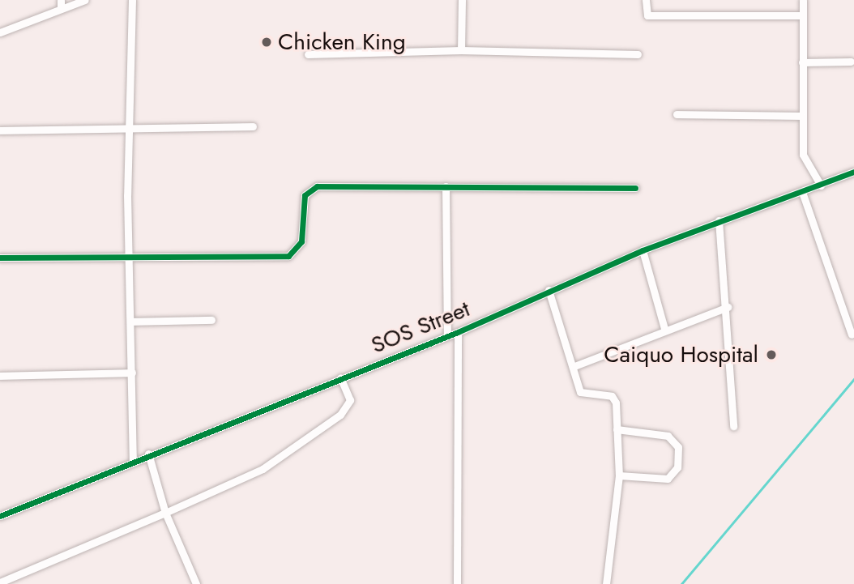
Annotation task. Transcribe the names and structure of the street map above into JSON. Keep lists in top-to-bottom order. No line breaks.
{"streets":{"street":["SOS Street"]},"places":["Chicken King","Caiquo Hospital"]}
